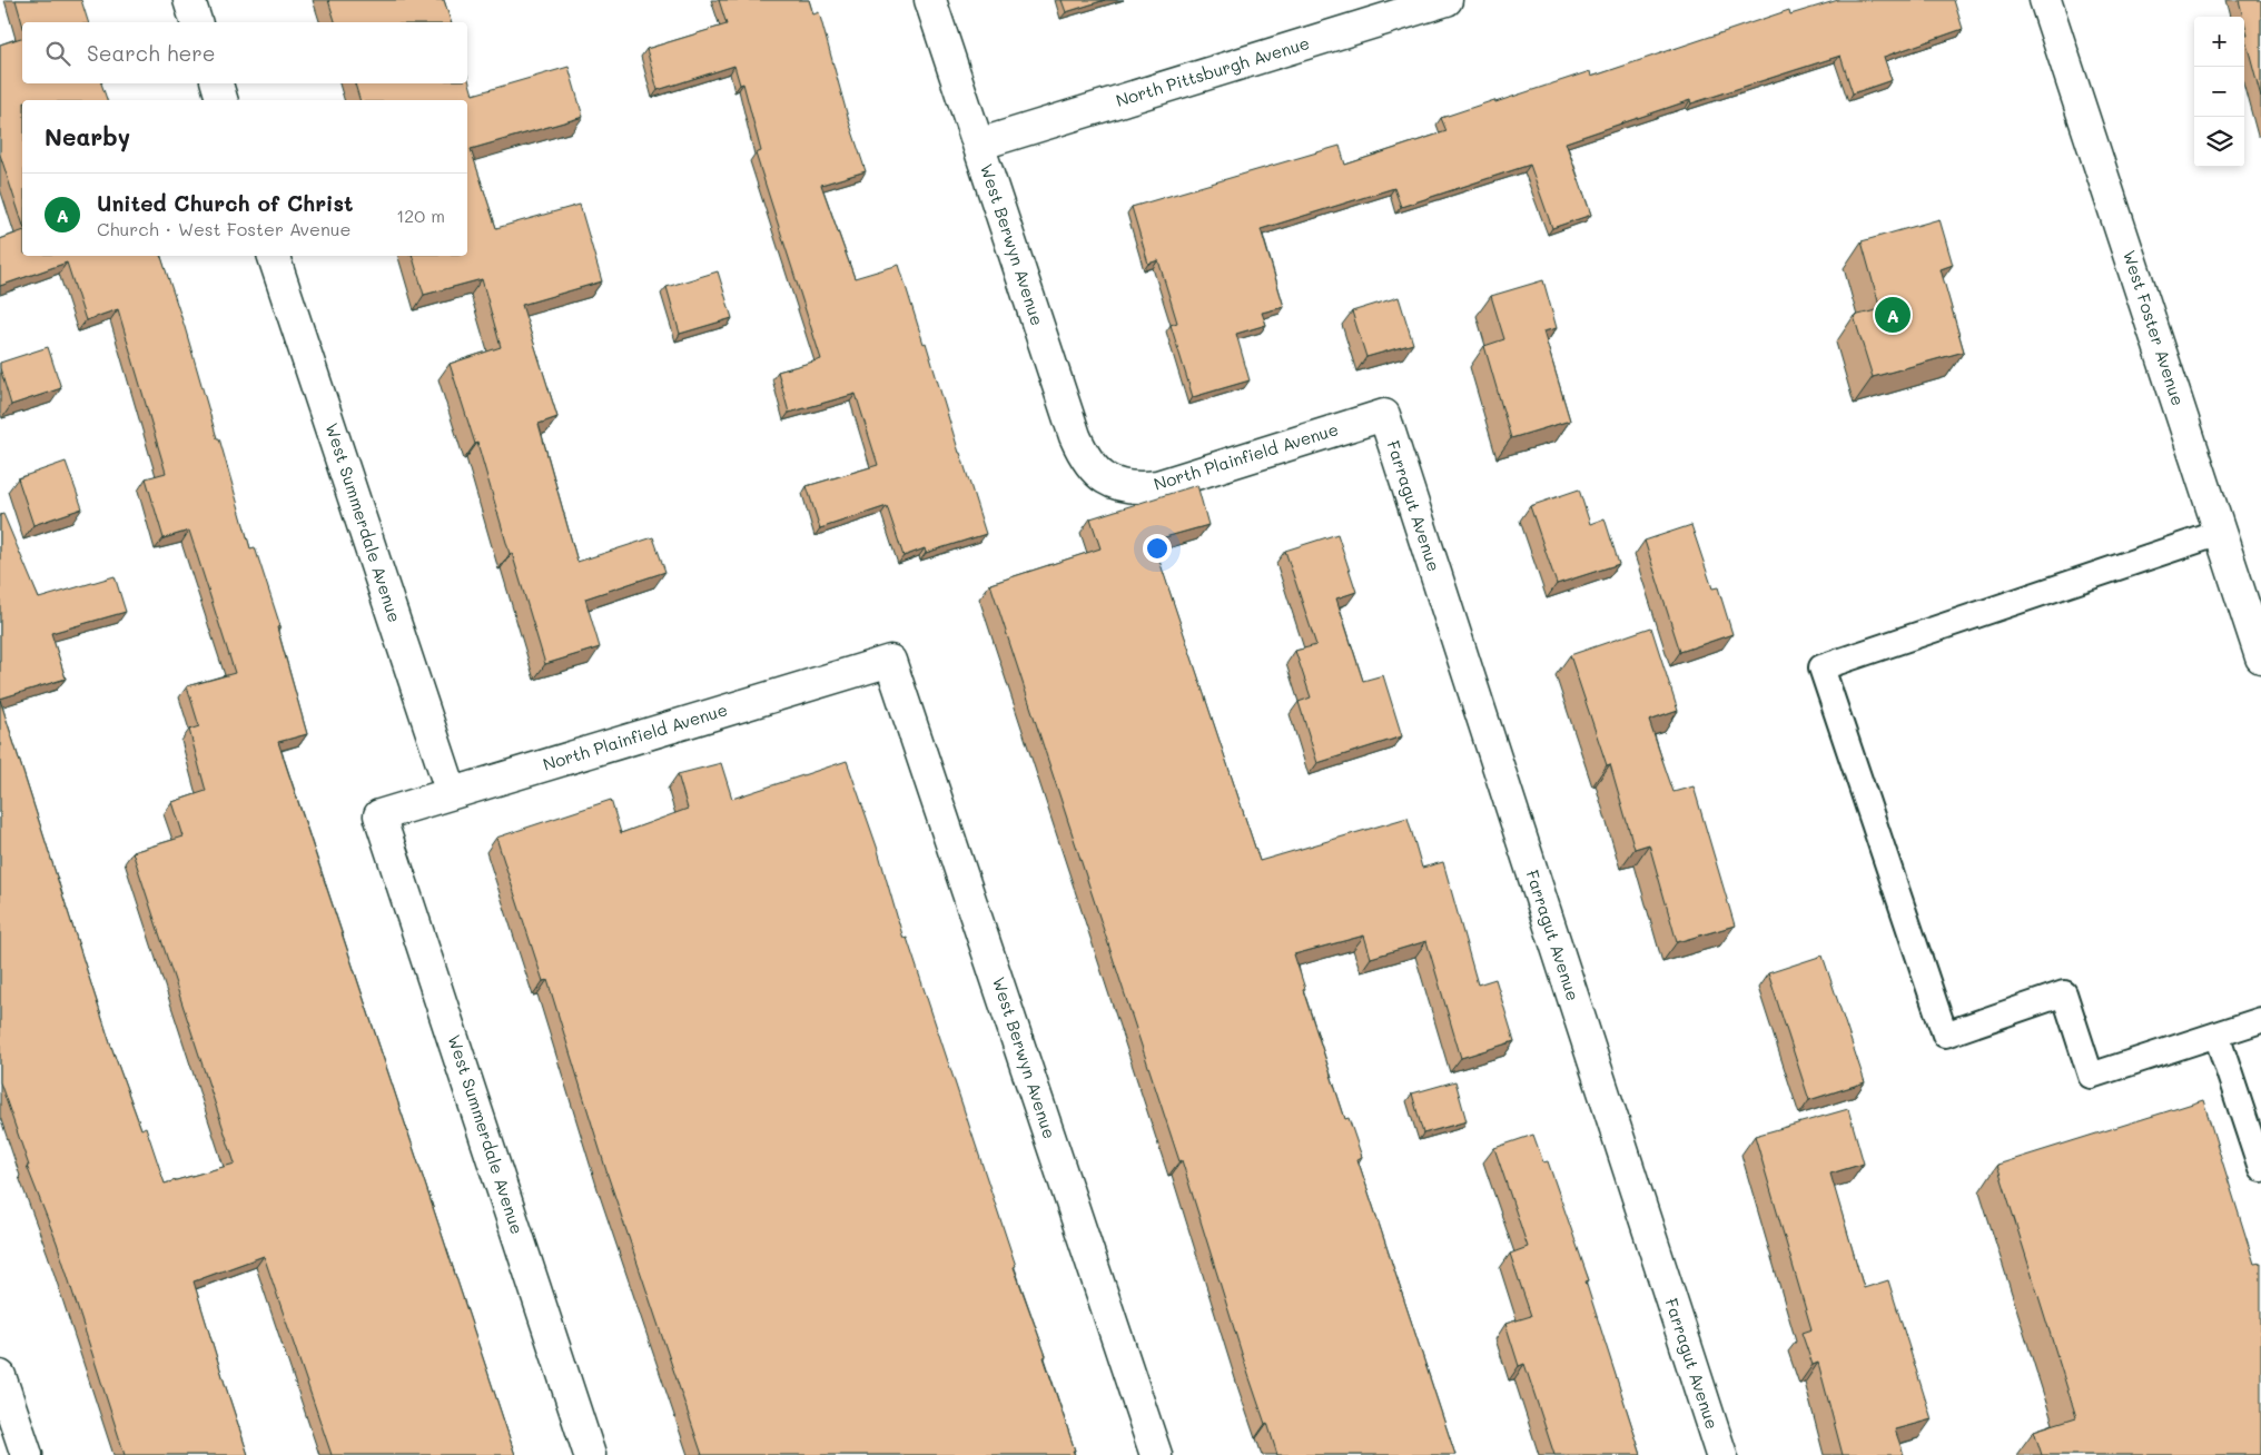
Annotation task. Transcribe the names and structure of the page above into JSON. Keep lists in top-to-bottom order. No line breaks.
{"streets":{"street":["North Pittsburgh Avenue","West Berwyn Avenue","West Foster Avenue","North Plainfield Avenue","Farragut Avenue","West Summerdale Avenue"]},"crossings":[["North Pittsburgh Avenue","West Berwyn Avenue"],["West Berwyn Avenue","North Plainfield Avenue"],["North Plainfield Avenue","Farragut Avenue"],["North Plainfield Avenue","West Summerdale Avenue"]],"page":{"map_buttons":["+","−"],"search":"Search here","heading":"Nearby","list":[{"mark":"A","name":"United Church of Christ","note":"Church · West Foster Avenue","value":"120 m"}],"pins":"A"}}
